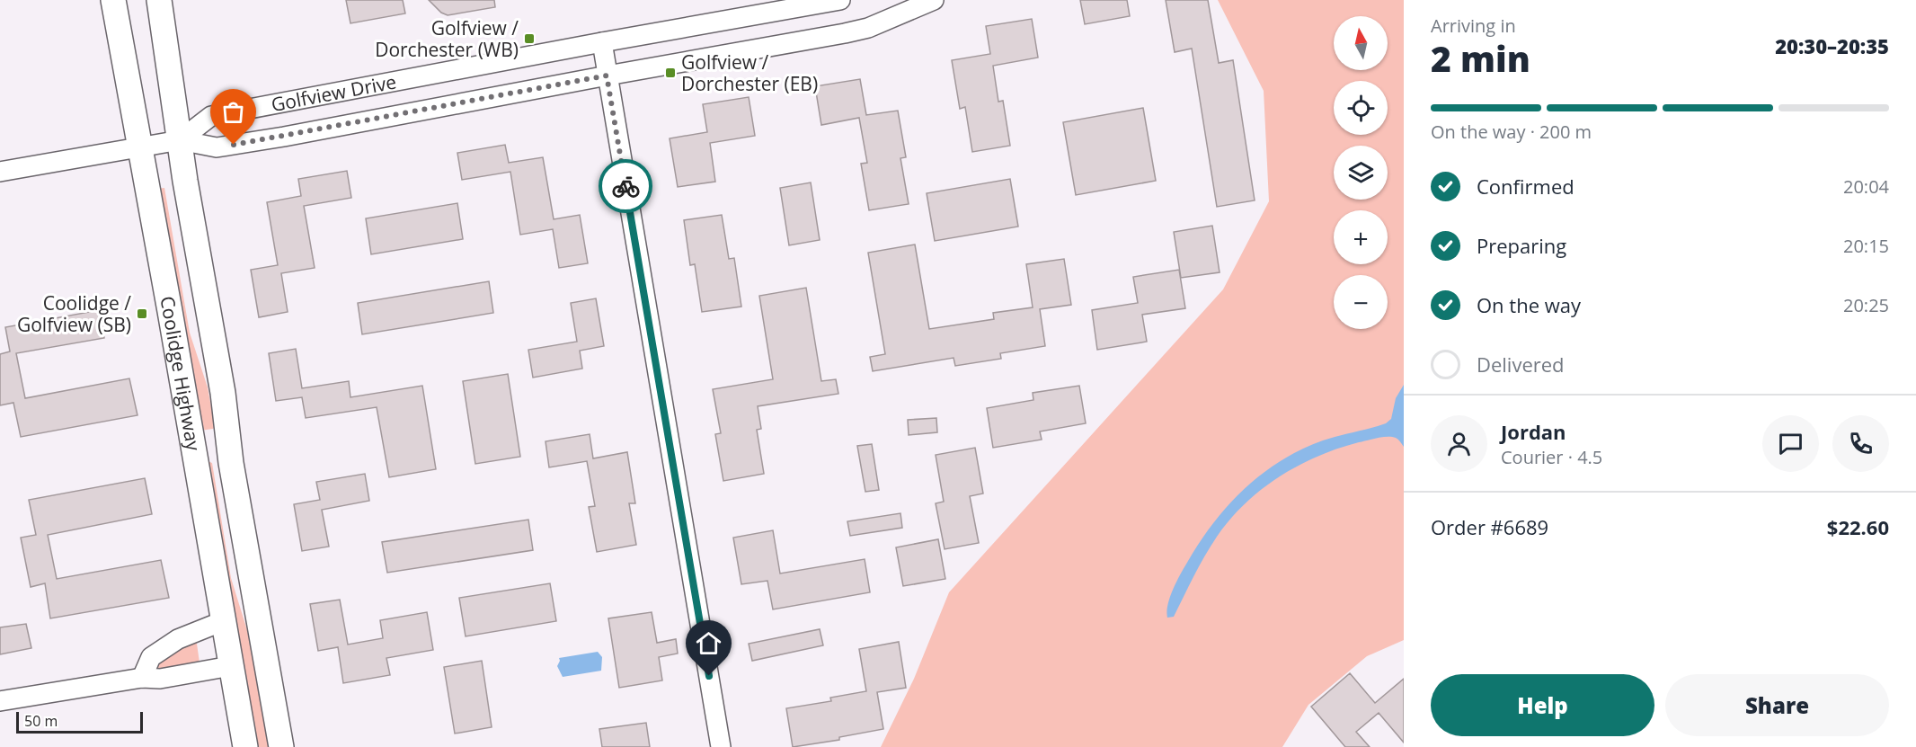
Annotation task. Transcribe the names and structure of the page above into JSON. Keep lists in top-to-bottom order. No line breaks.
{"streets":{"main road":["Coolidge Highway"],"street":["Golfview Drive"]},"crossings":[["Golfview Drive","Coolidge Highway"]],"places":{"transit":["Golfview / Dorchester (WB)","Golfview / Dorchester (EB)","Coolidge / Golfview (SB)"]},"scale_bar":"50 m","north":"top","page":{"heading":["2 min","Arriving in","20:30–20:35"],"panel":["Jordan","Courier · 4.5","Order #6689","$22.60"],"map_buttons":["+","−"],"bar":"On the way · 200 m","list":[["Confirmed","20:04"],["Preparing","20:15"],["On the way","20:25"],"Delivered"],"buttons":["Help","Share"],"scale":"50 m"}}
